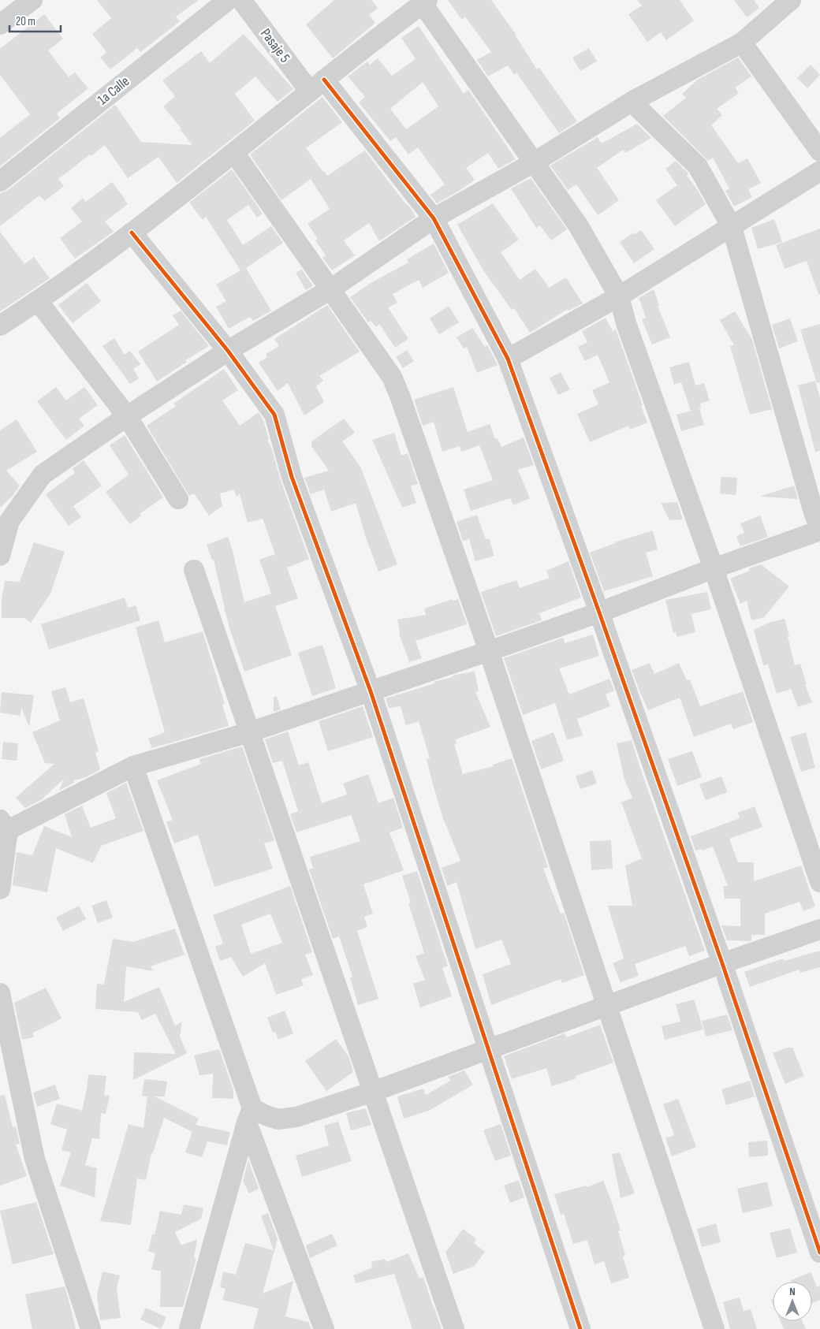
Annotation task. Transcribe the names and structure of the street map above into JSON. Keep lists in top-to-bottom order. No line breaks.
{"streets":{"street":["Pasaje 5","1a Calle"]},"scale_bar":"20 m","north":"top"}
